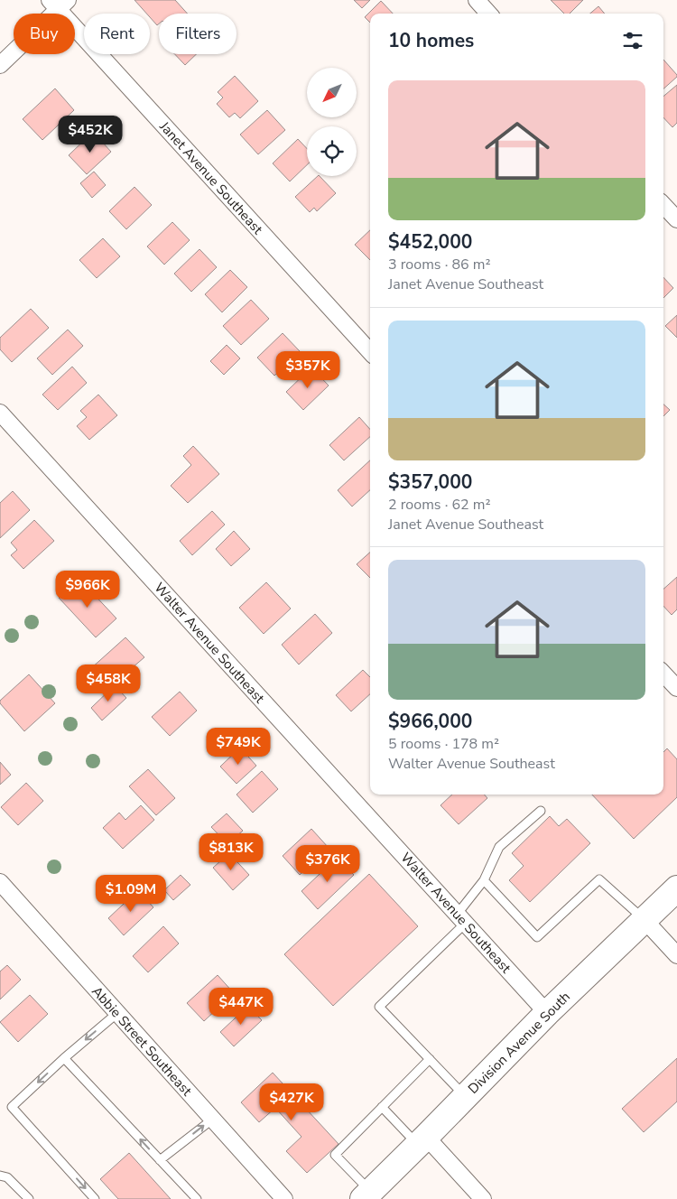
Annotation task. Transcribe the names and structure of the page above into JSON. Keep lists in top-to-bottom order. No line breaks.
{"streets":{"main road":["Division Avenue South"],"street":["Janet Avenue Southeast","Walter Avenue Southeast","Abbie Street Southeast"]},"crossings":[["Walter Avenue Southeast","Division Avenue South"]],"north":"bottom left","page":{"chip":["Buy","Rent","Filters"],"heading":"10 homes","list":[{"name":"$452,000","note":"3 rooms · 86 m² · Janet Avenue Southeast"},{"name":"$357,000","note":"2 rooms · 62 m² · Janet Avenue Southeast"},{"name":"$966,000","note":"5 rooms · 178 m² · Walter Avenue Southeast"}],"price":["$452K","$357K","$966K","$458K","$749K","$813K","$376K","$1.09M","$447K","$427K"]}}
